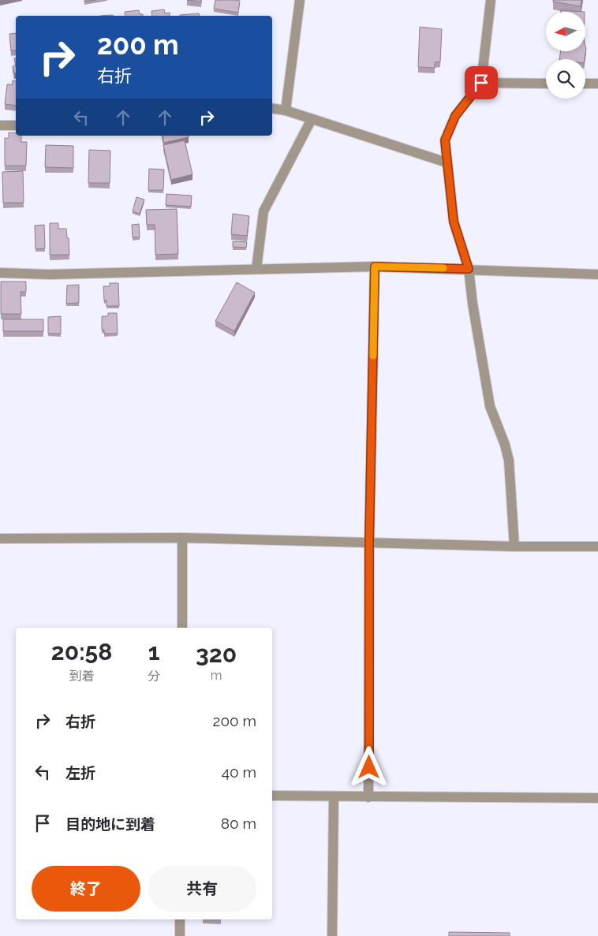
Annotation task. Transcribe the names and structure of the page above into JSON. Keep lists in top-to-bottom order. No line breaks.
{"north":"left","page":{"turn":["200 m","右折"],"eta":["20:58","到着","1","分","320","m"],"list":[{"name":"右折","value":"200 m"},{"name":"左折","value":"40 m"},{"name":"目的地に到着","value":"80 m"}],"buttons":["終了","共有"]}}
